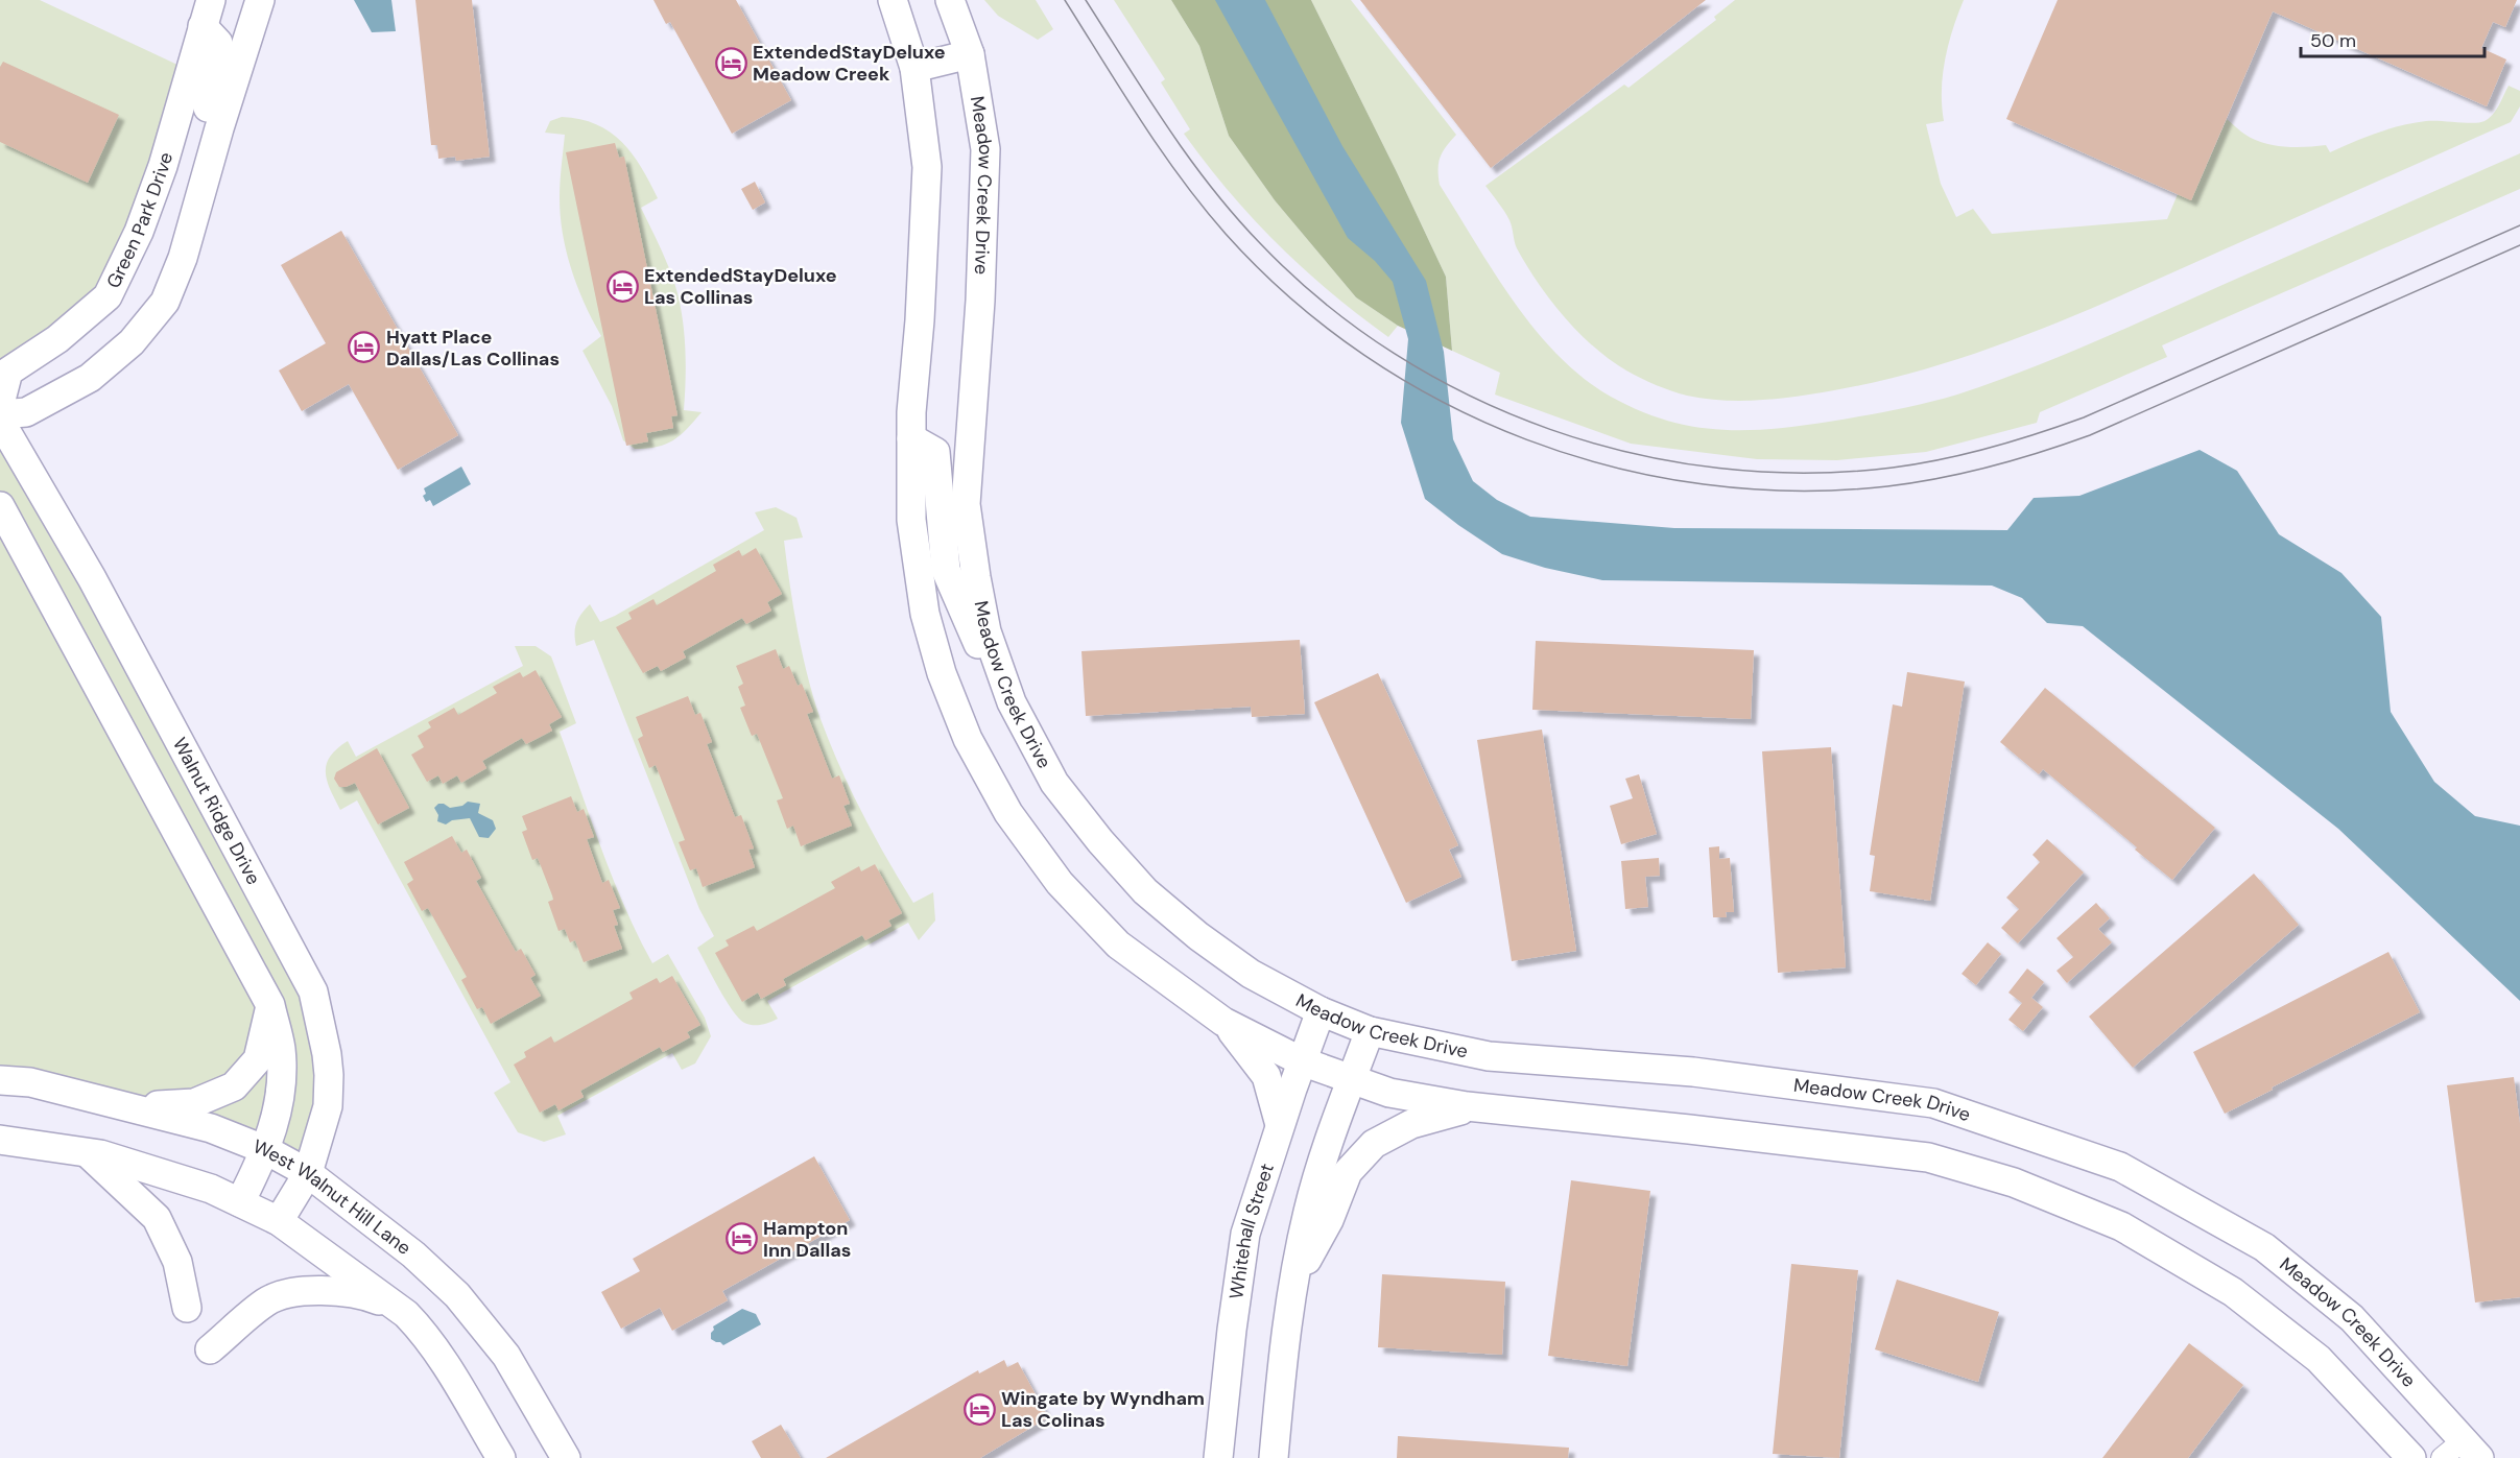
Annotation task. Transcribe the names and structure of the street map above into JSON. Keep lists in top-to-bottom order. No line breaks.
{"streets":{"street":["Meadow Creek Drive","Green Park Drive","Walnut Ridge Drive","West Walnut Hill Lane","Whitehall Street"]},"crossings":[["Meadow Creek Drive","Whitehall Street"],["Walnut Ridge Drive","West Walnut Hill Lane"]],"places":{"hotel":["ExtendedStayDeluxe Meadow Creek","ExtendedStayDeluxe Las Collinas","Hyatt Place Dallas/Las Collinas","Hampton Inn Dallas","Wingate by Wyndham Las Colinas"]},"scale_bar":"50 m"}
